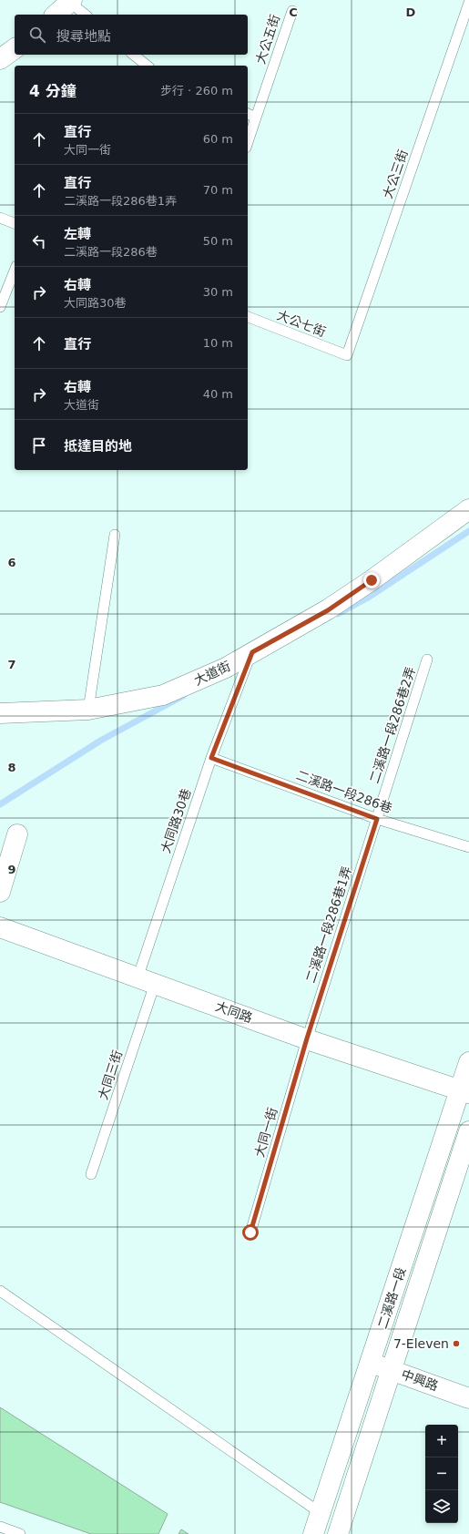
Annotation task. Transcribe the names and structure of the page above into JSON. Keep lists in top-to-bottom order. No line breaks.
{"streets":{"street":["大道街","大同路","二溪路一段","中興路"],"lane":["大公五街","大公三街","大公七街","二溪路一段286巷2弄","二溪路一段286巷","大同路30巷","二溪路一段286巷1弄","大同三街","大同一街"]},"crossings":[["大公三街","大公七街"],["大道街","大同路30巷"],["二溪路一段286巷2弄","二溪路一段286巷"],["二溪路一段286巷2弄","二溪路一段286巷1弄"],["二溪路一段286巷","大同路30巷"],["二溪路一段286巷","二溪路一段286巷1弄"],["大同路30巷","大同路"],["大同路30巷","大同三街"],["二溪路一段286巷1弄","大同路"],["二溪路一段286巷1弄","大同一街"],["大同路","大同三街"],["大同路","大同一街"],["大同路","二溪路一段"],["二溪路一段","中興路"]],"places":["7-Eleven"],"page":{"search":"搜尋地點","heading":["4 分鐘","步行 · 260 m"],"list":[["直行","大同一街","60 m"],["直行","二溪路一段286巷1弄","70 m"],["左轉","二溪路一段286巷","50 m"],["右轉","大同路30巷","30 m"],["直行","10 m"],["右轉","大道街","40 m"],"抵達目的地"],"map_buttons":["+","−"]},"grid":{"columns":["C","D"],"rows":["6","7","8","9"]}}
